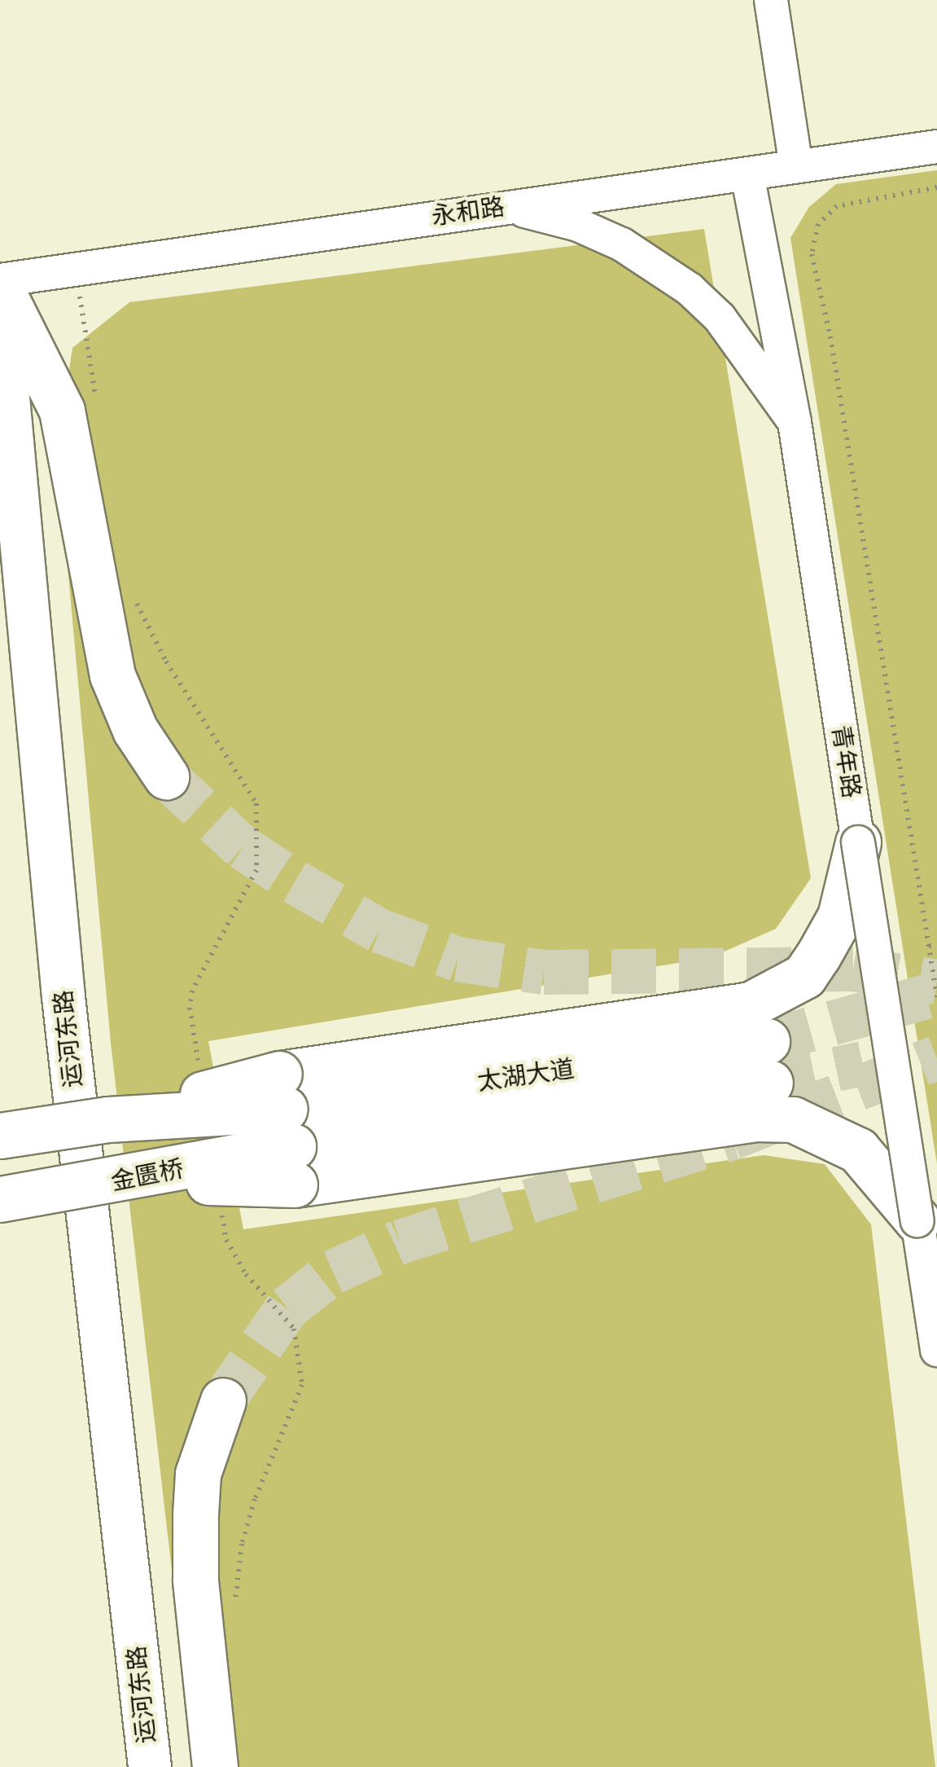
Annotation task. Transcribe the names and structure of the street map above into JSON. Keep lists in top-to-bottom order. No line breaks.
{"streets":{"highway":["太湖大道","金匮桥"],"main road":["运河东路"],"street":["永和路","青年路"]},"crossings":[["永和路","青年路"],["太湖大道","金匮桥"]]}
